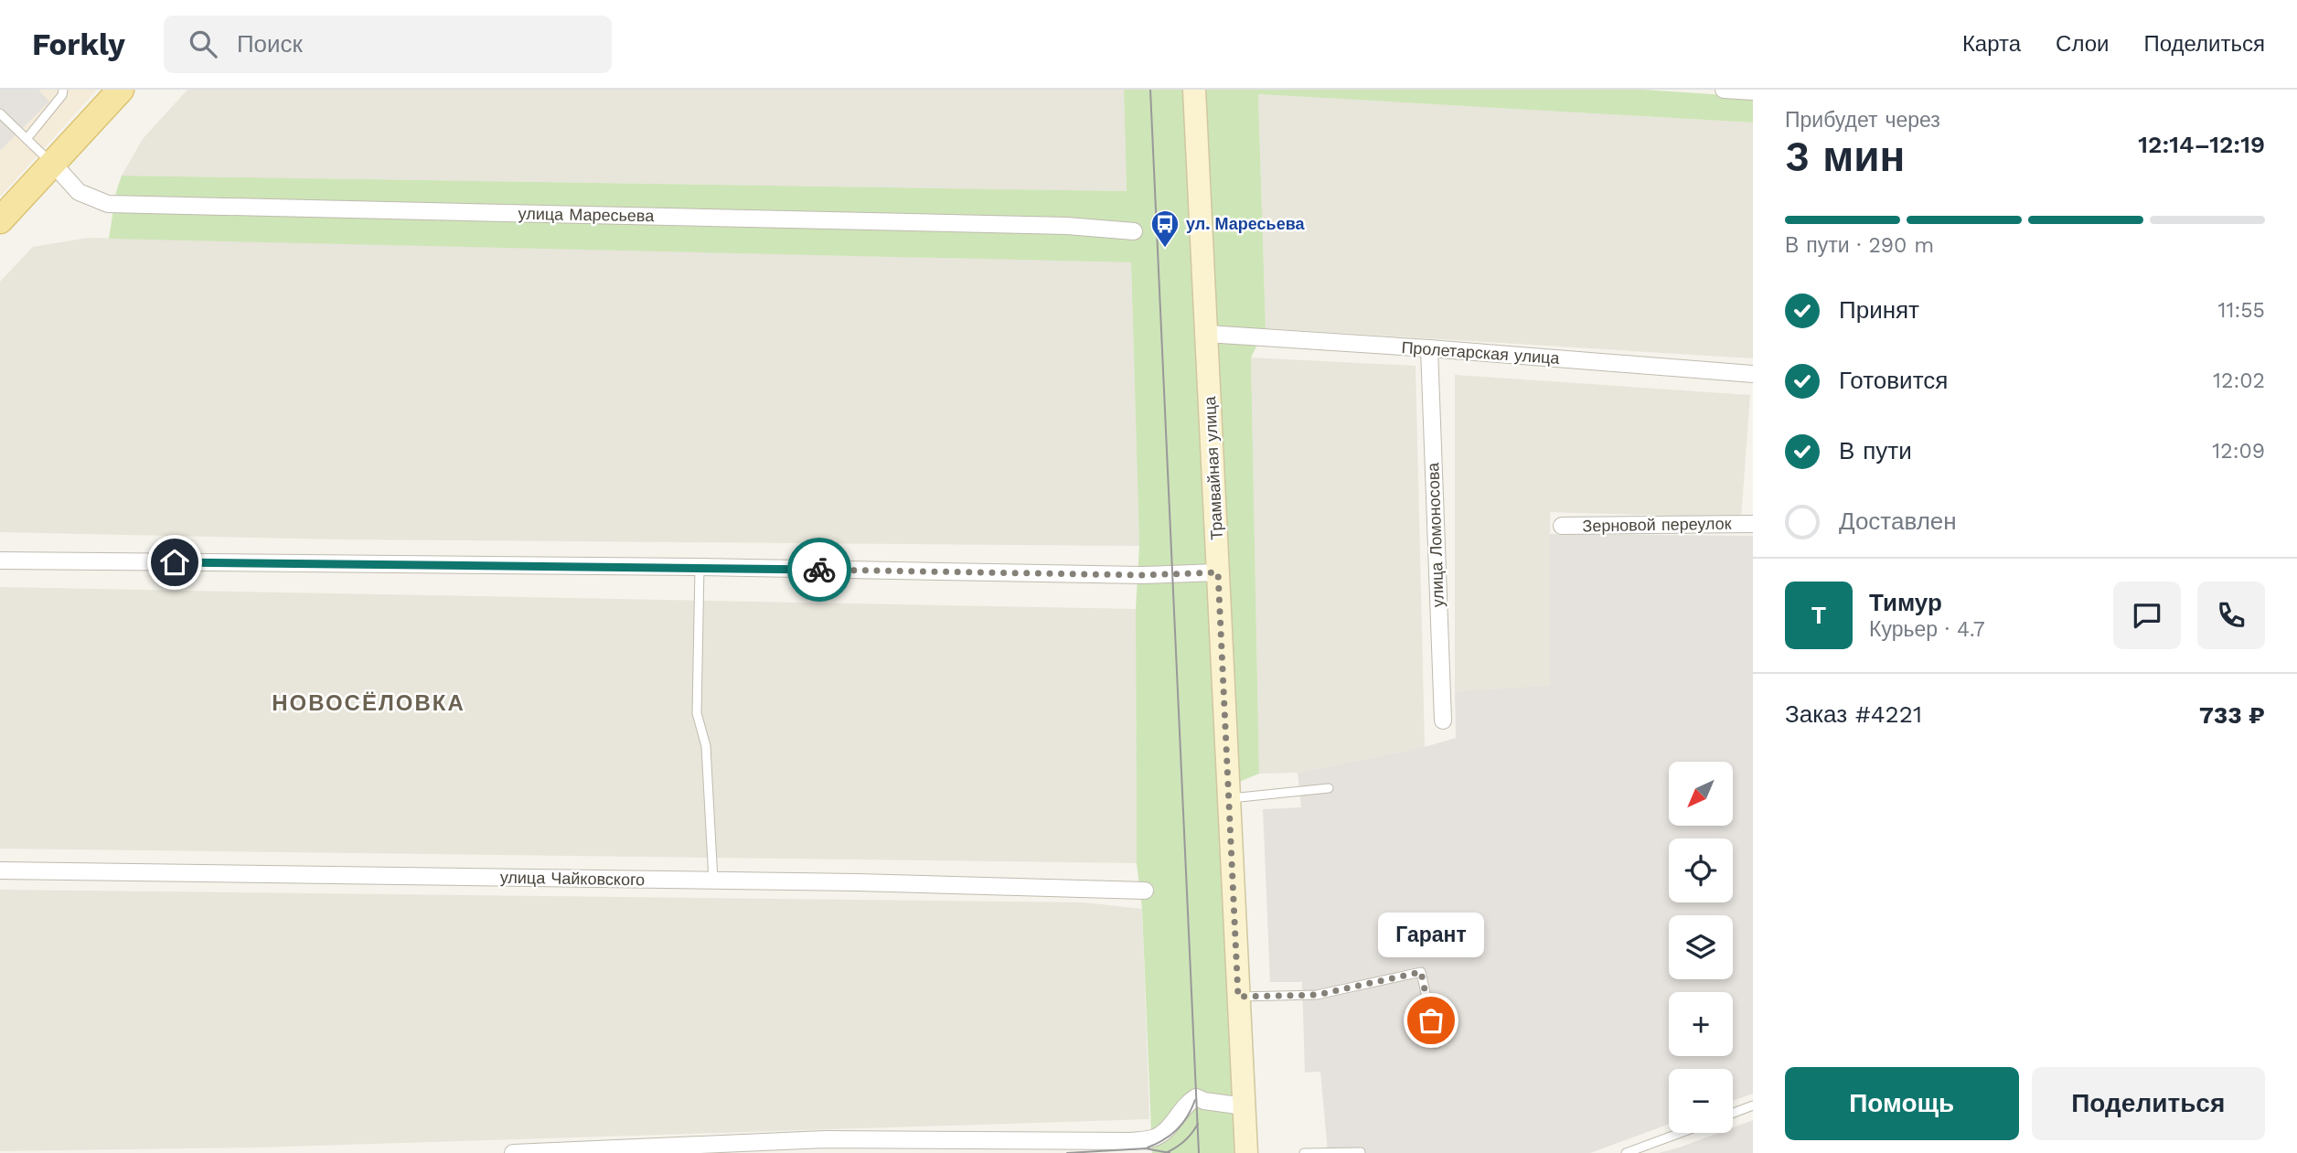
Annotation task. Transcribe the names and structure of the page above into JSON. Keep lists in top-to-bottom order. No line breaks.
{"streets":{"main road":["Трамвайная улица"],"street":["улица Маресьева","Пролетарская улица","Зерновой переулок","улица Ломоносова","улица Чайковского"]},"crossings":[["Пролетарская улица","Трамвайная улица"],["Пролетарская улица","улица Ломоносова"]],"districts":["НОВОСЁЛОВКА"],"places":{"bus stop":["ул. Маресьева"],"other":["Гарант"]},"north":"bottom left","page":{"header":"Forkly","search":"Поиск","nav":["Карта","Слои","Поделиться"],"heading":["3 мин","Прибудет через","12:14–12:19"],"panel":["Тимур","Курьер · 4.7","Заказ #4221","733 ₽"],"bar":"В пути · 290 m","list":[["Принят","11:55"],["Готовится","12:02"],["В пути","12:09"],"Доставлен"],"round":"Т","map_buttons":["+","−"],"bubble":"Гарант","buttons":["Помощь","Поделиться"]}}
